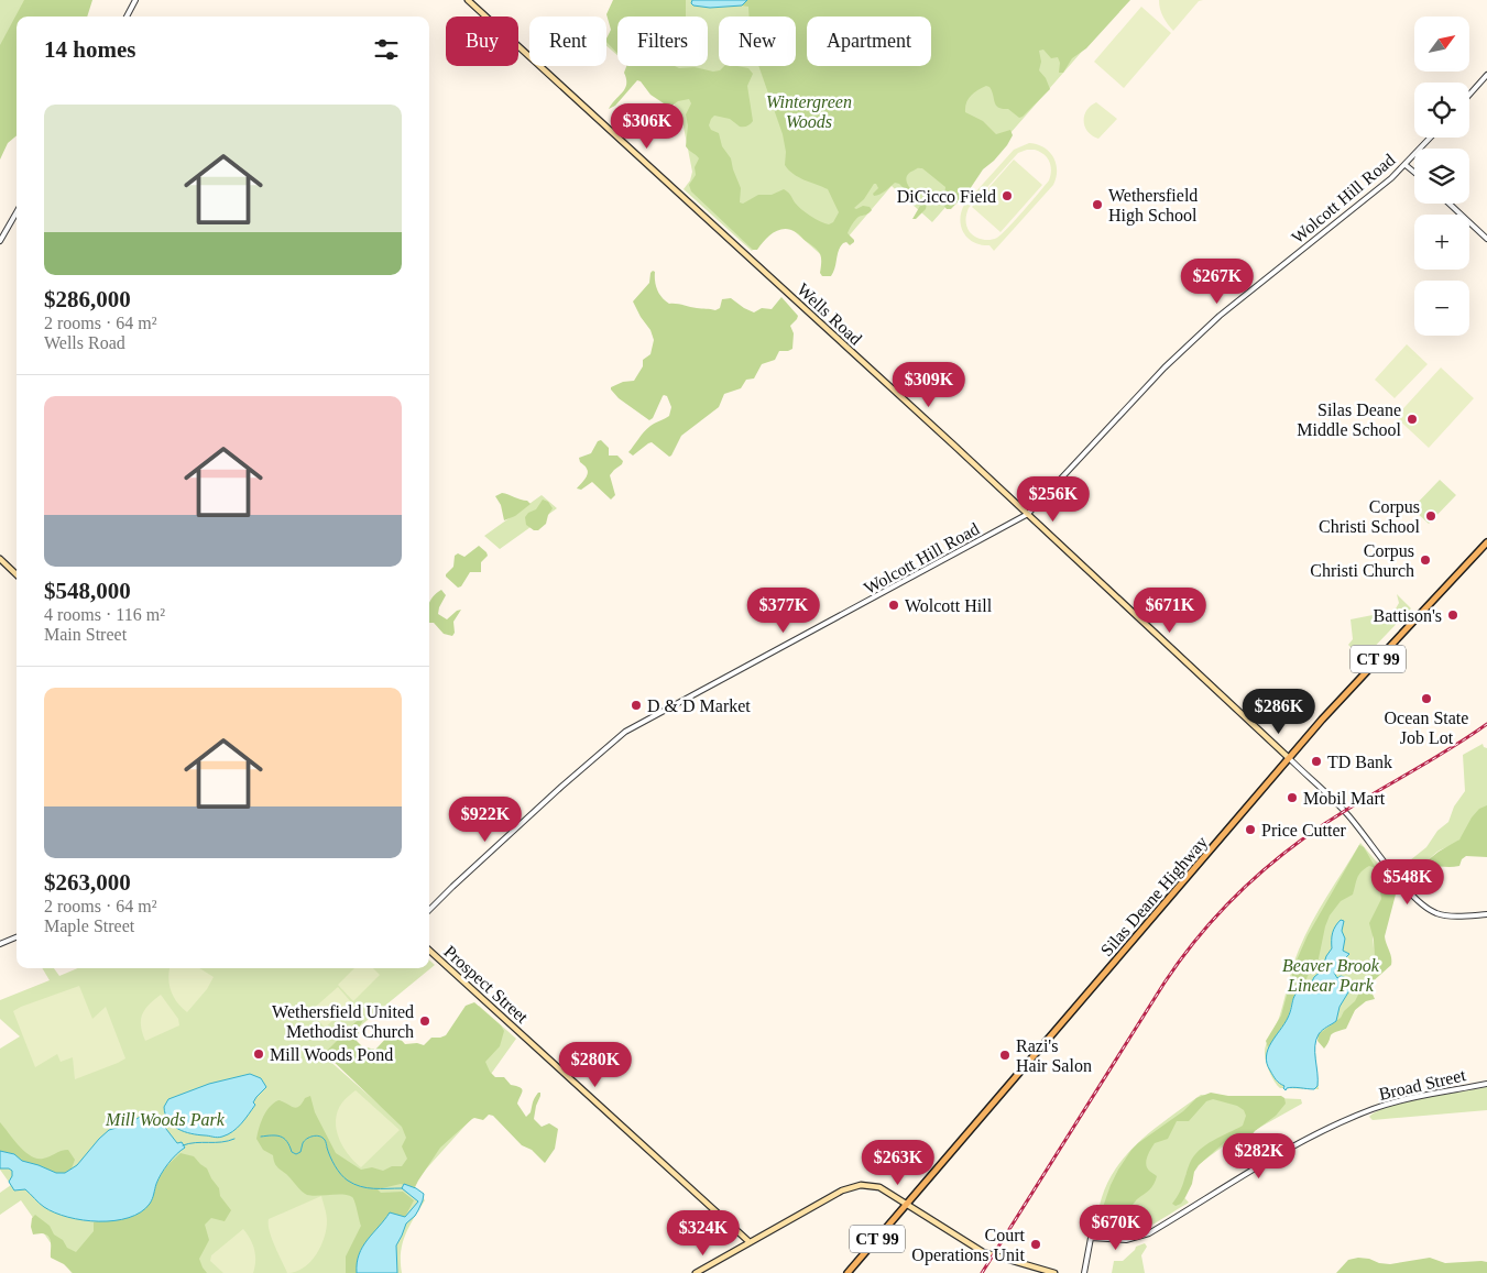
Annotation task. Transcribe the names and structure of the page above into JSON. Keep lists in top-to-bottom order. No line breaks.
{"streets":{"main road":["Wells Road","CT 99","Silas Deane Highway","Prospect Street"],"street":["Wolcott Hill Road","Broad Street"]},"crossings":[["Wolcott Hill Road","Wells Road"],["Wells Road","Silas Deane Highway"]],"parks":["Wintergreen Woods","Beaver Brook Linear Park","Mill Woods Park"],"places":["DiCicco Field","Wethersfield High School","Silas Deane Middle School","Corpus Christi School","Corpus Christi Church","Wolcott Hill","Battison's","Ocean State Job Lot","D & D Market","TD Bank","Mobil Mart","Price Cutter","Wethersfield United Methodist Church","Mill Woods Pond","Razi's Hair Salon","Court Operations Unit"],"north":"top right","page":{"map_buttons":["+","−"],"chip":["Buy","Rent","Filters","New","Apartment"],"heading":"14 homes","list":[{"name":"$286,000","note":"2 rooms · 64 m² · Wells Road"},{"name":"$548,000","note":"4 rooms · 116 m² · Main Street"},{"name":"$263,000","note":"2 rooms · 64 m² · Maple Street"}],"price":["$306K","$267K","$309K","$256K","$377K","$671K","$286K","$922K","$548K","$280K","$282K","$263K","$670K","$324K"]}}
